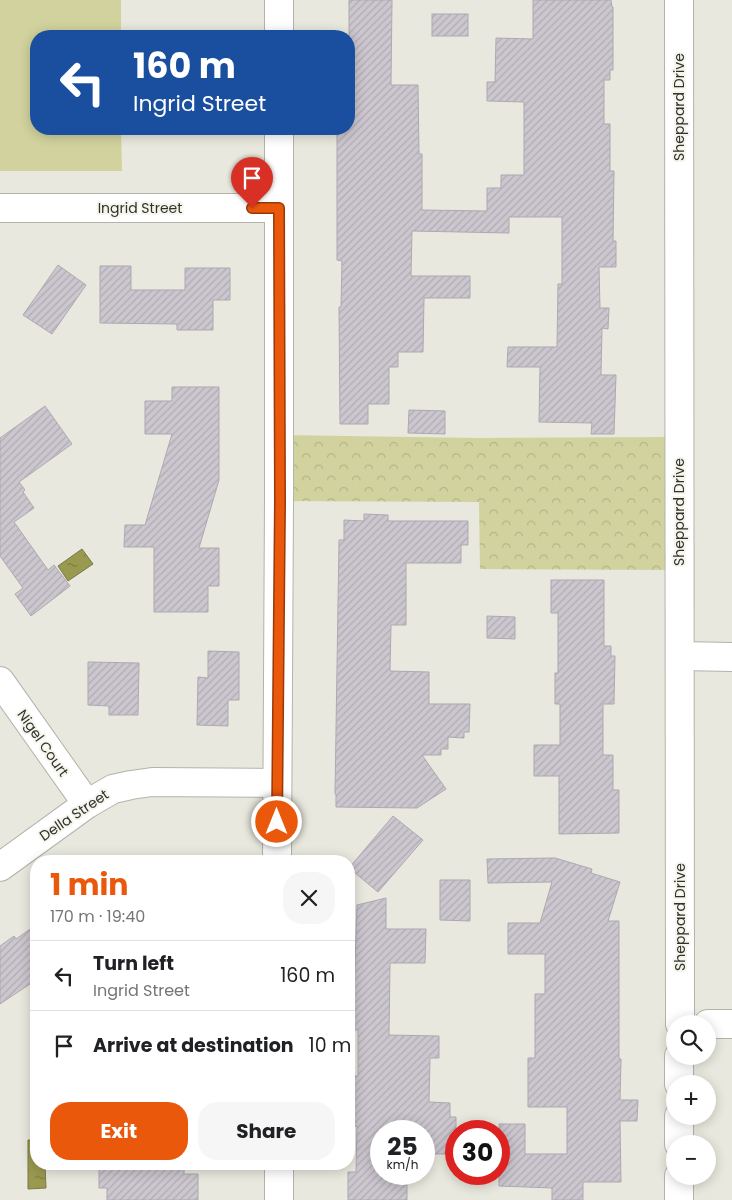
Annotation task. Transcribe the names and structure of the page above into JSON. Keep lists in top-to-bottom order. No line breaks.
{"streets":{"street":["Sheppard Drive","Ingrid Street","Nigel Court","Della Street"]},"crossings":[["Nigel Court","Della Street"]],"page":{"turn":["160 m","Ingrid Street"],"heading":["1 min","170 m · 19:40"],"list":[{"name":"Turn left","note":"Ingrid Street","value":"160 m"},{"name":"Arrive at destination","value":"10 m"}],"map_buttons":["+","−"],"buttons":["Exit","Share"],"speed":"25 km/h","limit":"30"}}
